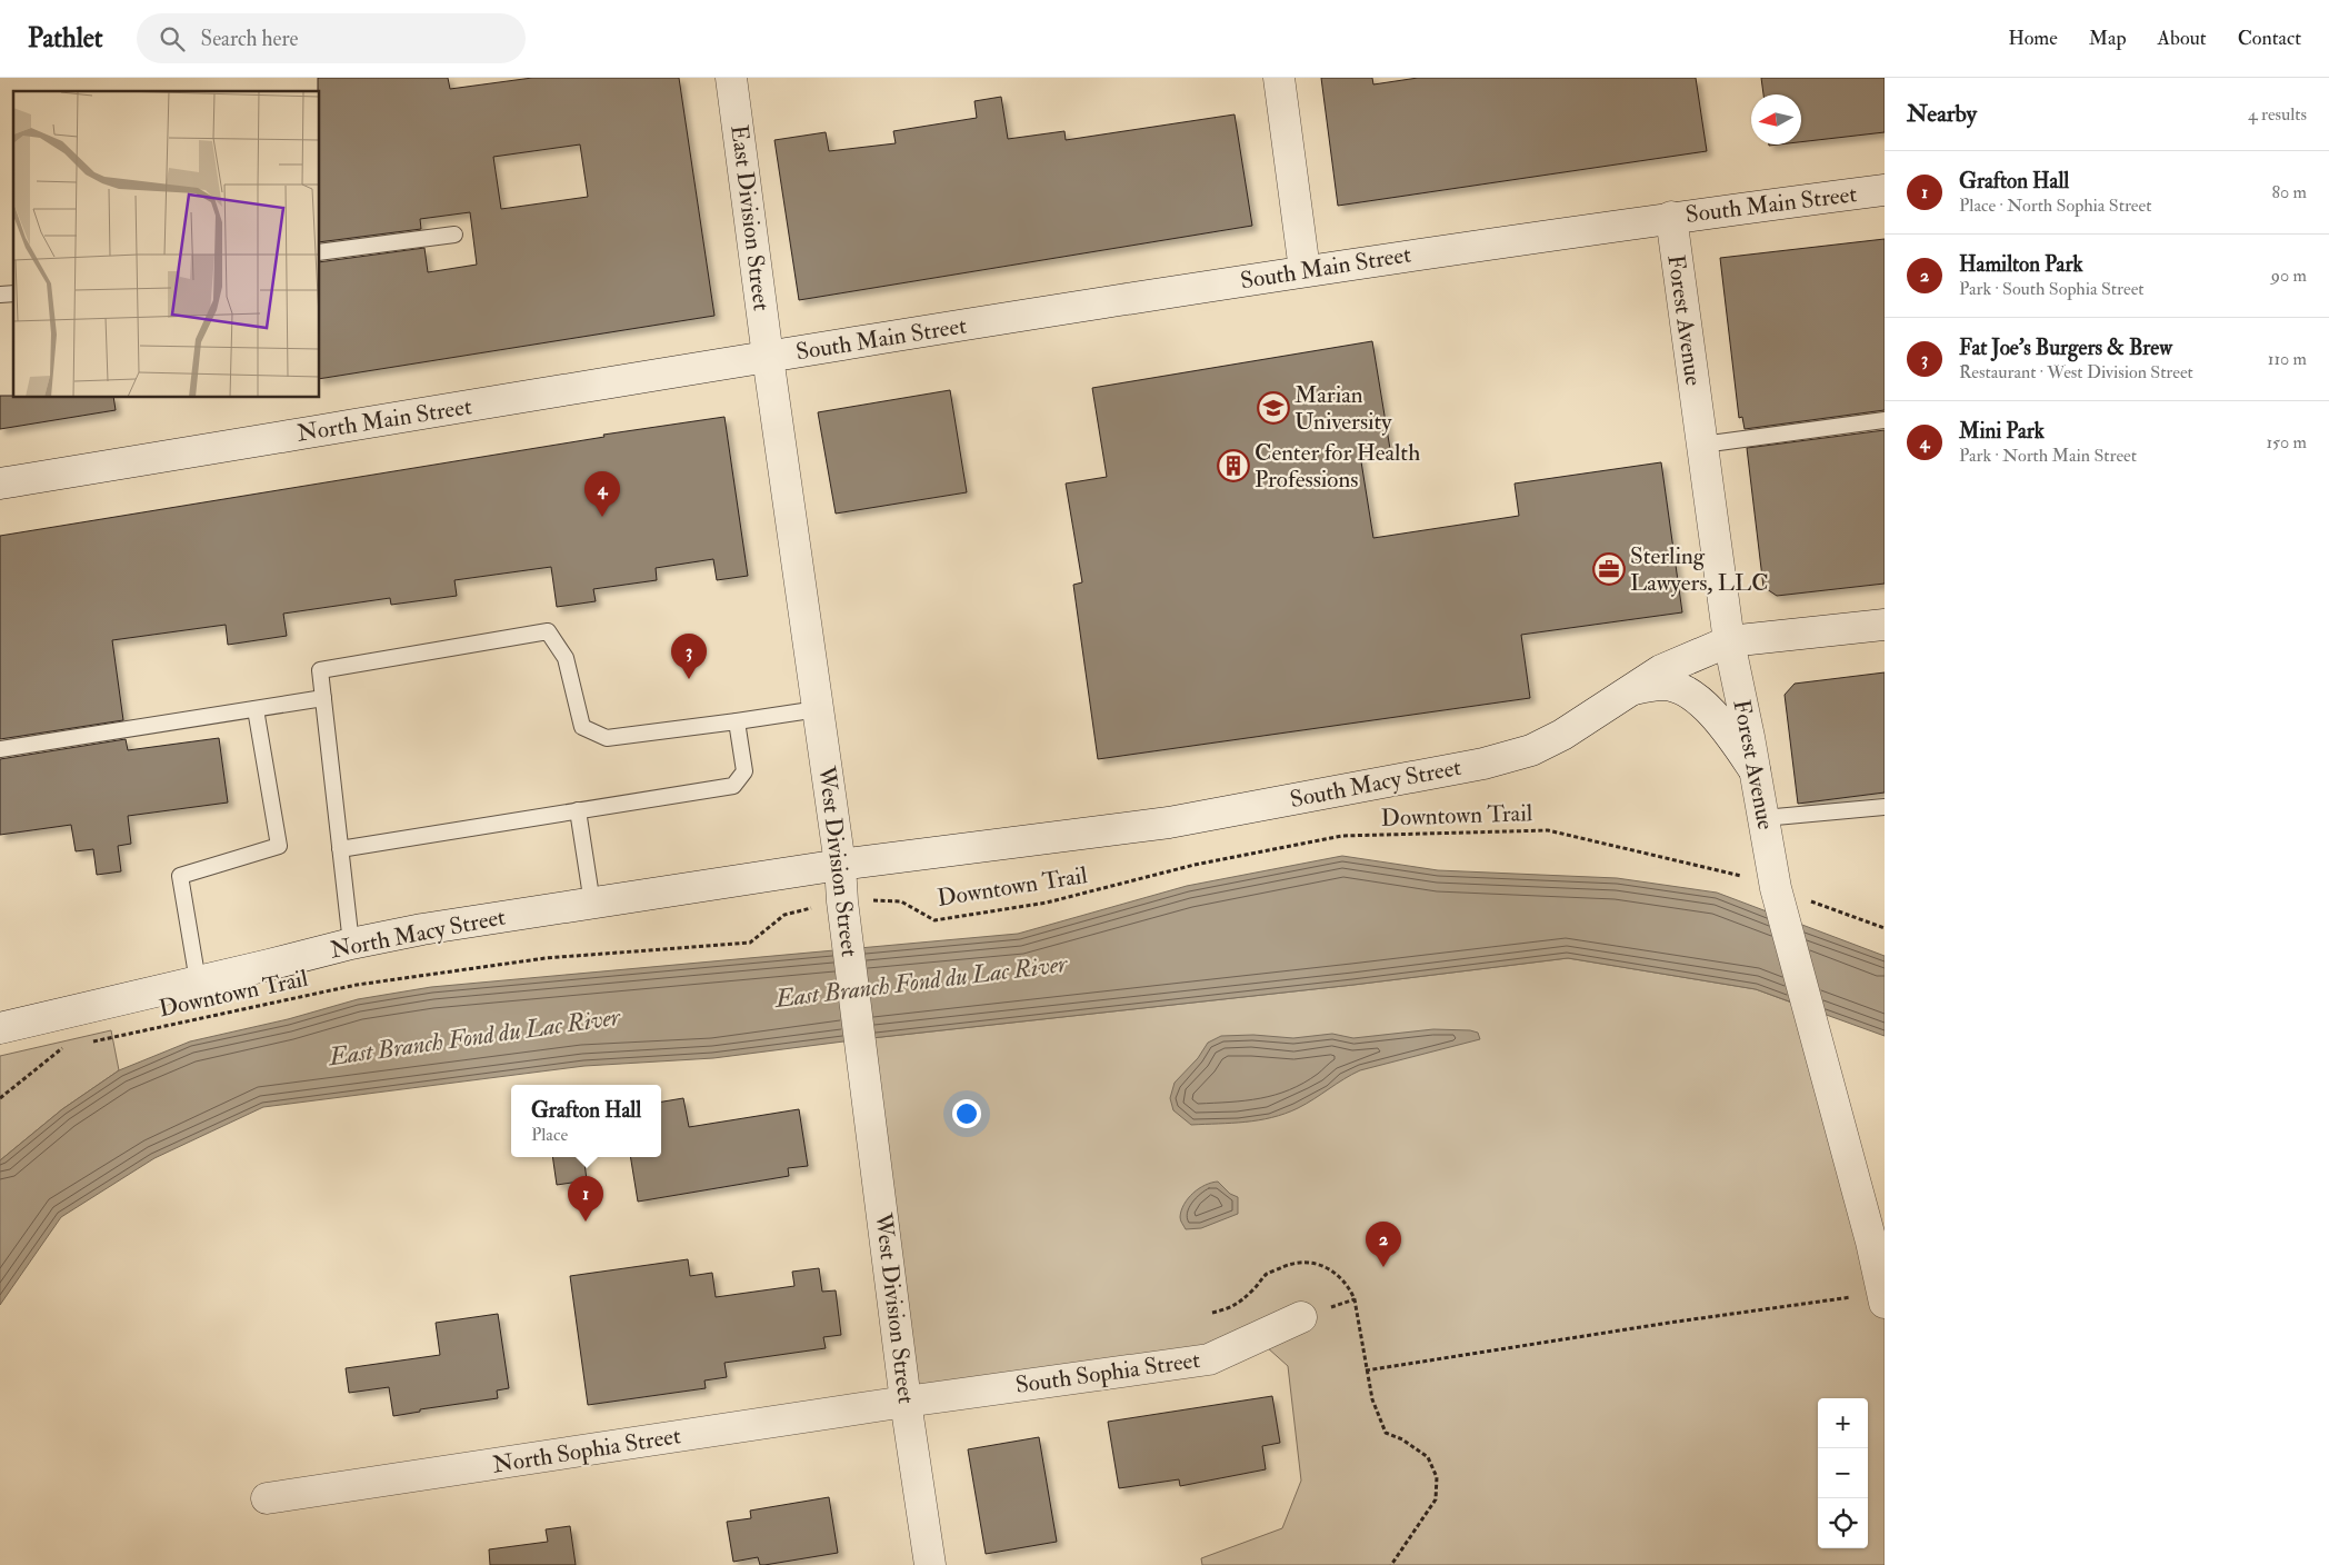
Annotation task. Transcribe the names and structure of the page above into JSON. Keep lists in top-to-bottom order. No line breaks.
{"streets":{"street":["South Main Street","East Division Street","Forest Avenue","North Main Street","South Macy Street","West Division Street","North Macy Street","South Sophia Street","North Sophia Street"],"path":["Downtown Trail"]},"crossings":[["South Main Street","East Division Street"],["South Main Street","Forest Avenue"],["South Main Street","North Main Street"],["South Main Street","West Division Street"],["East Division Street","North Main Street"],["East Division Street","West Division Street"],["Forest Avenue","South Macy Street"],["Forest Avenue","Downtown Trail"],["North Main Street","West Division Street"],["South Macy Street","West Division Street"],["South Macy Street","North Macy Street"],["Downtown Trail","West Division Street"],["West Division Street","North Macy Street"],["West Division Street","South Sophia Street"],["West Division Street","North Sophia Street"],["South Sophia Street","North Sophia Street"]],"water":["East Branch Fond du Lac River"],"places":{"school or university":["Marian University"],"building":["Center for Health Professions"],"office":["Sterling Lawyers, LLC"]},"north":"left","page":{"header":"Pathlet","search":"Search here","nav":["Home","Map","About","Contact"],"heading":["Nearby","4 results"],"list":[{"mark":"1","name":"Grafton Hall","note":"Place · North Sophia Street","value":"80 m"},{"mark":"2","name":"Hamilton Park","note":"Park · South Sophia Street","value":"90 m"},{"mark":"3","name":"Fat Joe’s Burgers & Brew","note":"Restaurant · West Division Street","value":"110 m"},{"mark":"4","name":"Mini Park","note":"Park · North Main Street","value":"150 m"}],"pins":["4","3","1","2"],"popup":["Grafton Hall","Place"],"map_buttons":["+","−"]}}
